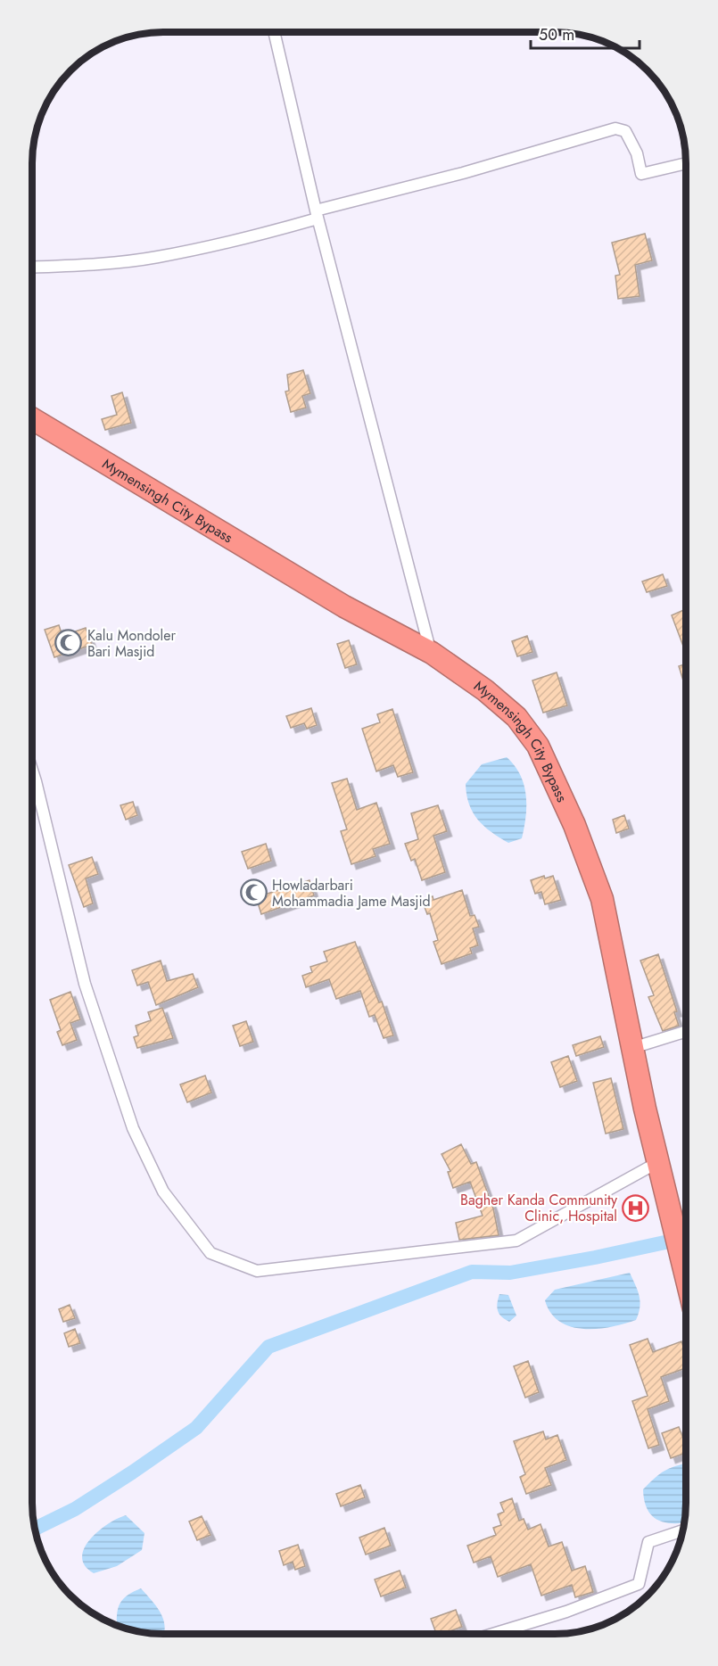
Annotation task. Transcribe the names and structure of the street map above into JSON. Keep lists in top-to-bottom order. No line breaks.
{"streets":{"highway":["Mymensingh City Bypass"]},"places":{"mosque":["Kalu Mondoler Bari Masjid","Howladarbari Mohammadia Jame Masjid"],"hospital":["Bagher Kanda Community Clinic, Hospital"]},"scale_bar":"50 m"}
